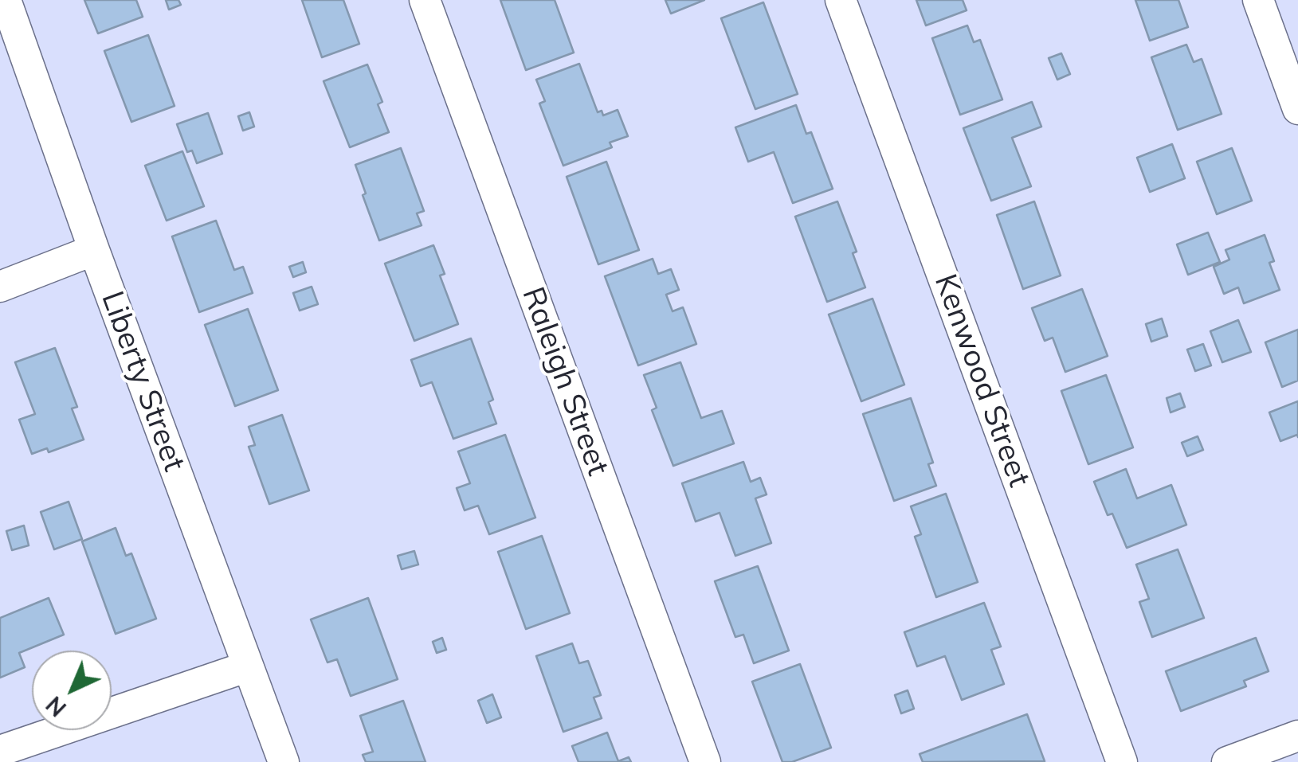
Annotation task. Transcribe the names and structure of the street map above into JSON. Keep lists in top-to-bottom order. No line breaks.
{"streets":{"street":["Kenwood Street","Liberty Street","Raleigh Street"]},"north":"bottom left"}
